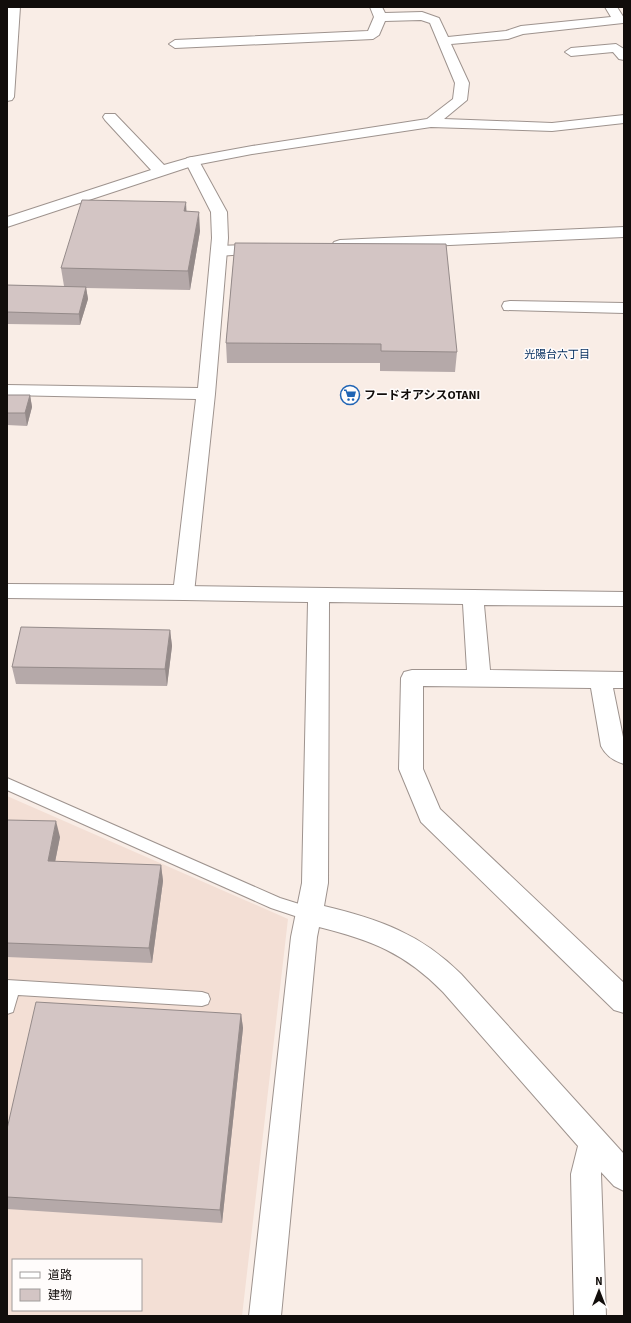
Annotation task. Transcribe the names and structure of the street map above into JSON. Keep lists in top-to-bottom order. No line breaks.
{"districts":["光陽台六丁目"],"places":{"supermarket":["フードオアシスOTANI"]},"legend":["道路","建物"],"north":"top"}
